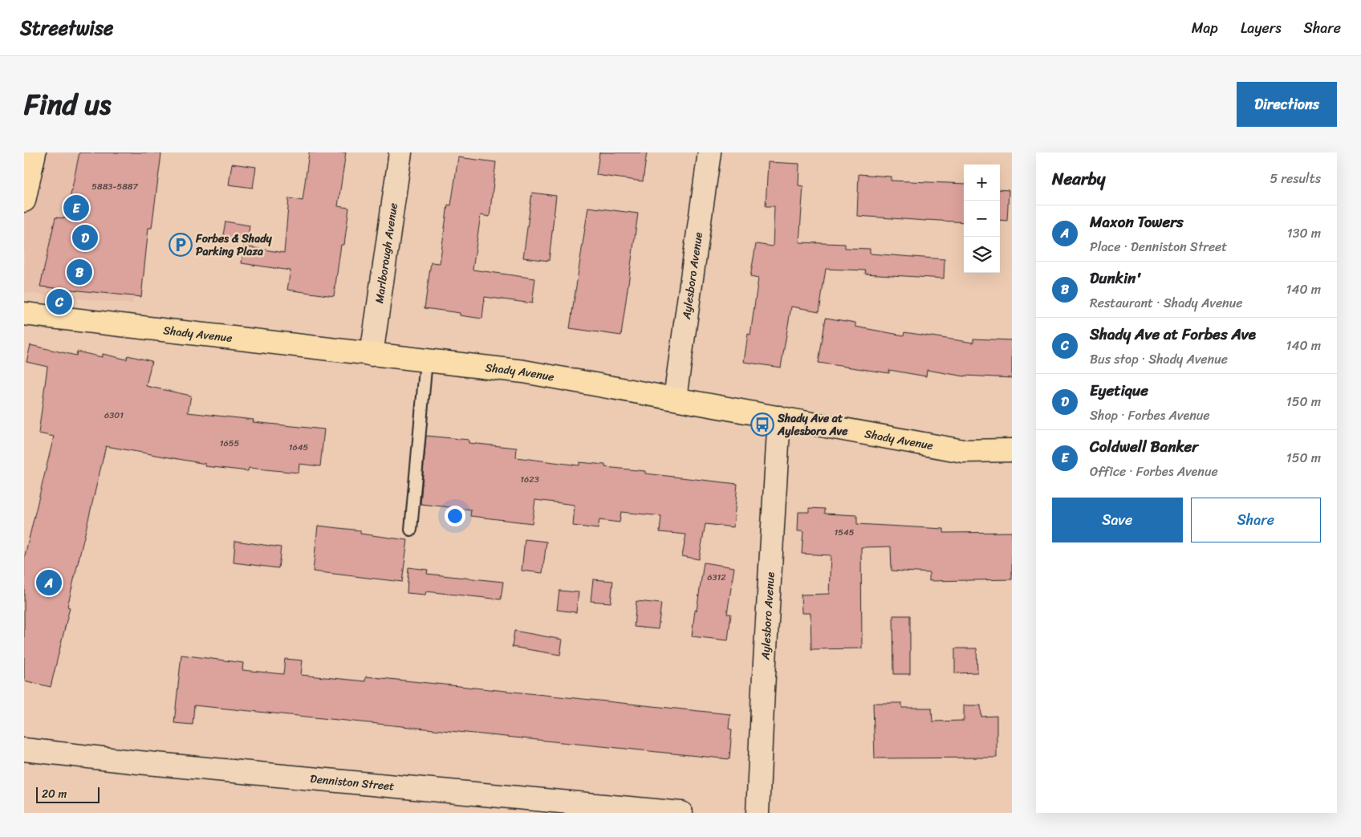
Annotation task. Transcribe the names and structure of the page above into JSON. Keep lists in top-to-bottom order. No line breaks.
{"streets":{"main road":["Shady Avenue"],"street":["Marlborough Avenue","Aylesboro Avenue","Denniston Street"]},"crossings":[["Marlborough Avenue","Shady Avenue"],["Aylesboro Avenue","Shady Avenue"]],"places":{"parking":["Forbes & Shady Parking Plaza"],"bus stop":["Shady Ave at Aylesboro Ave"]},"house_numbers":["5883-5887","6301","1655","1645","1623","1545","6312"],"scale_bar":"20 m","page":{"header":"Streetwise","nav":["Map","Layers","Share"],"title":"Find us","buttons":["Directions",["Save","Share"]],"heading":["Nearby","5 results"],"map_buttons":["+","−"],"pins":["E","D","B","C","A"],"list":[{"mark":"A","name":"Maxon Towers","note":"Place · Denniston Street","value":"130 m"},{"mark":"B","name":"Dunkin'","note":"Restaurant · Shady Avenue","value":"140 m"},{"mark":"C","name":"Shady Ave at Forbes Ave","note":"Bus stop · Shady Avenue","value":"140 m"},{"mark":"D","name":"Eyetique","note":"Shop · Forbes Avenue","value":"150 m"},{"mark":"E","name":"Coldwell Banker","note":"Office · Forbes Avenue","value":"150 m"}],"scale":"20 m"}}
